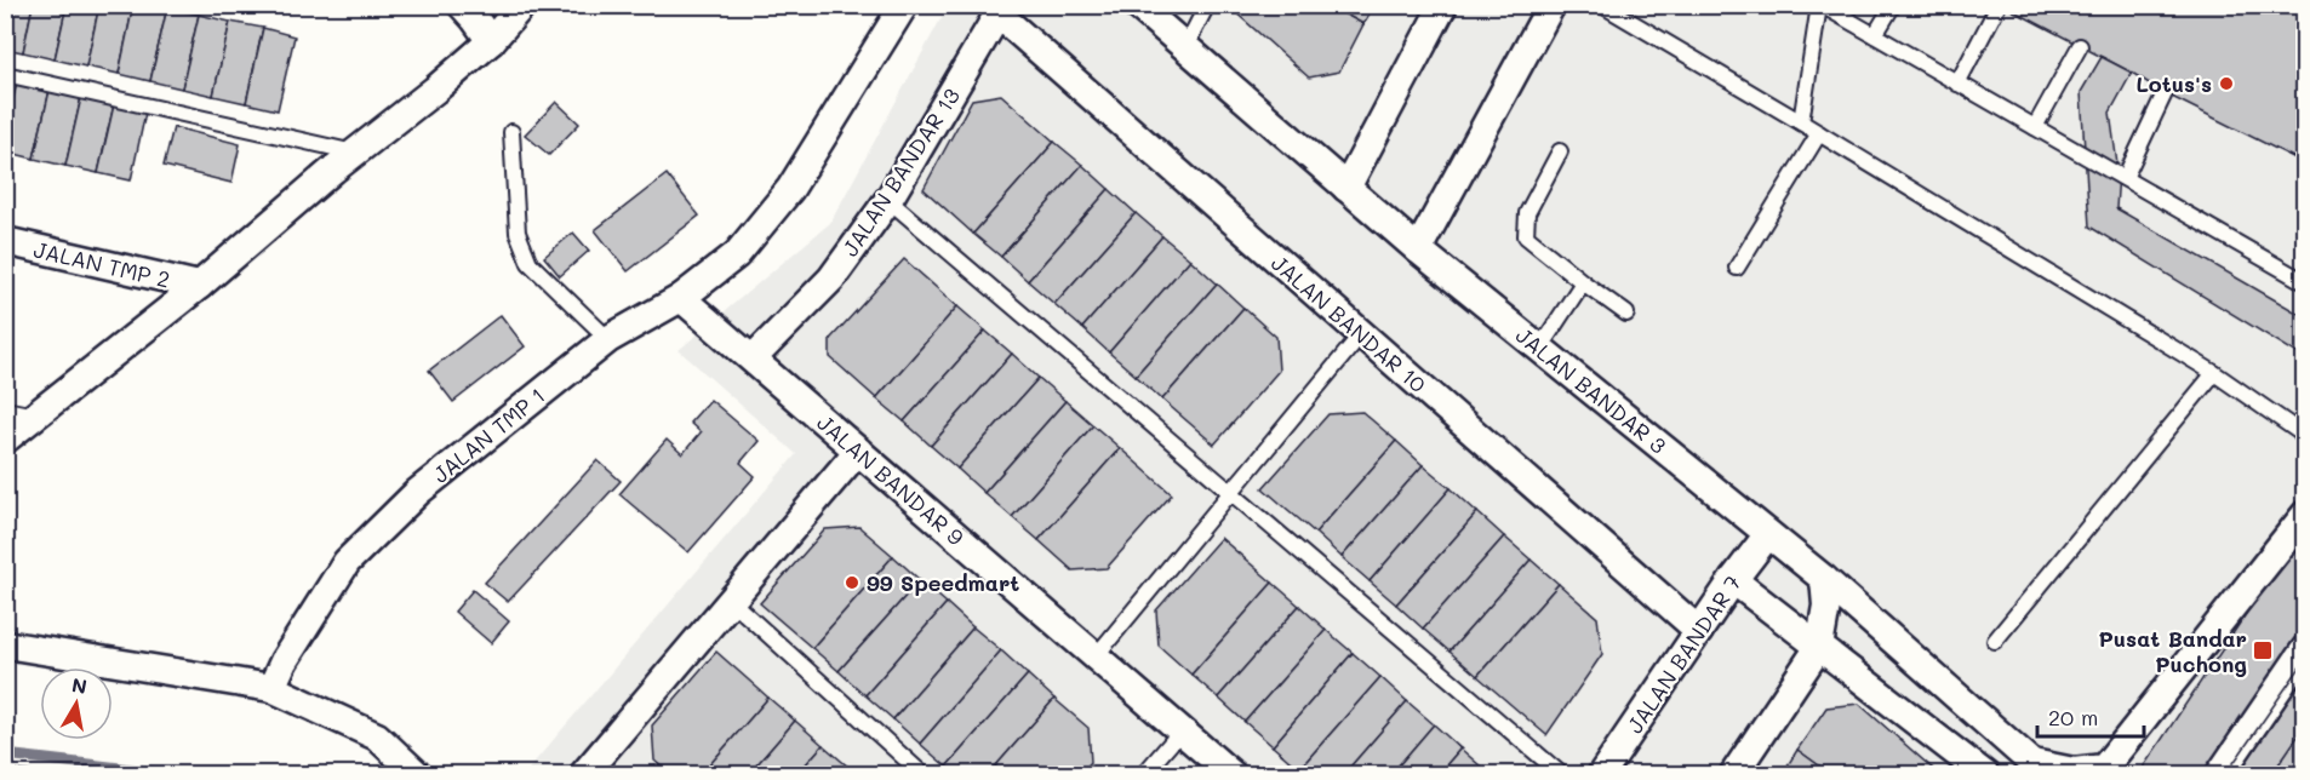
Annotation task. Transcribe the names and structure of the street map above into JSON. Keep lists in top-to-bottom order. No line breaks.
{"streets":{"street":["JALAN BANDAR 13","JALAN TMP 2","JALAN BANDAR 10","JALAN BANDAR 3","JALAN TMP 1","JALAN BANDAR 9","JALAN BANDAR 7"]},"crossings":[["JALAN BANDAR 13","JALAN BANDAR 10"],["JALAN BANDAR 13","JALAN BANDAR 9"],["JALAN BANDAR 10","JALAN BANDAR 7"],["JALAN BANDAR 3","JALAN BANDAR 7"],["JALAN TMP 1","JALAN BANDAR 9"]],"places":{"other":["Lotus's","99 Speedmart"],"transit":["Pusat Bandar Puchong"]},"scale_bar":"20 m","north":"top"}
